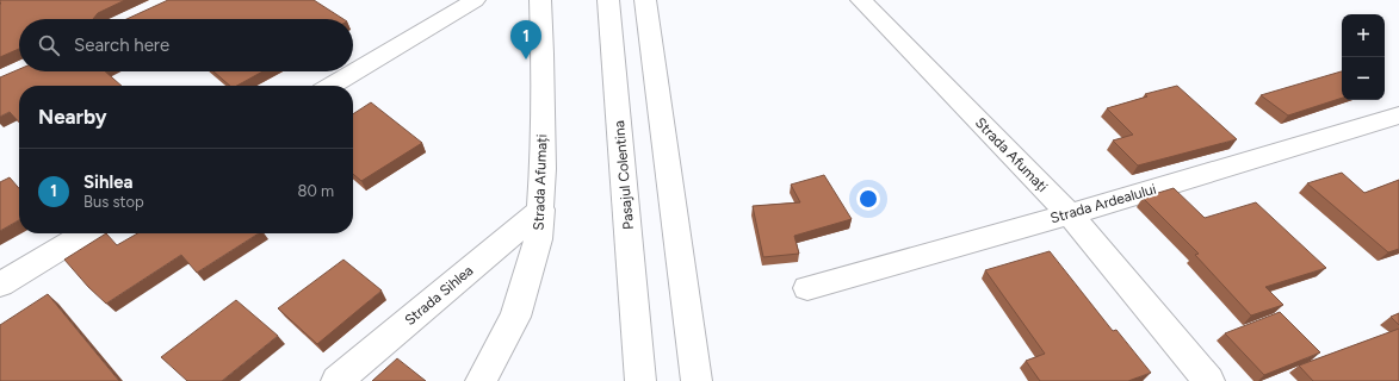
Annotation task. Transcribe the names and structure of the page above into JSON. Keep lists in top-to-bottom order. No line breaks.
{"streets":{"main road":["Strada Afumați","Pasajul Colentina","Strada Ardealului","Strada Sihlea"]},"crossings":[["Strada Afumați","Strada Ardealului"],["Strada Afumați","Strada Sihlea"]],"page":{"map_buttons":["+","−"],"search":"Search here","pins":"1","heading":"Nearby","list":[{"mark":"1","name":"Sihlea","note":"Bus stop","value":"80 m"}]}}
